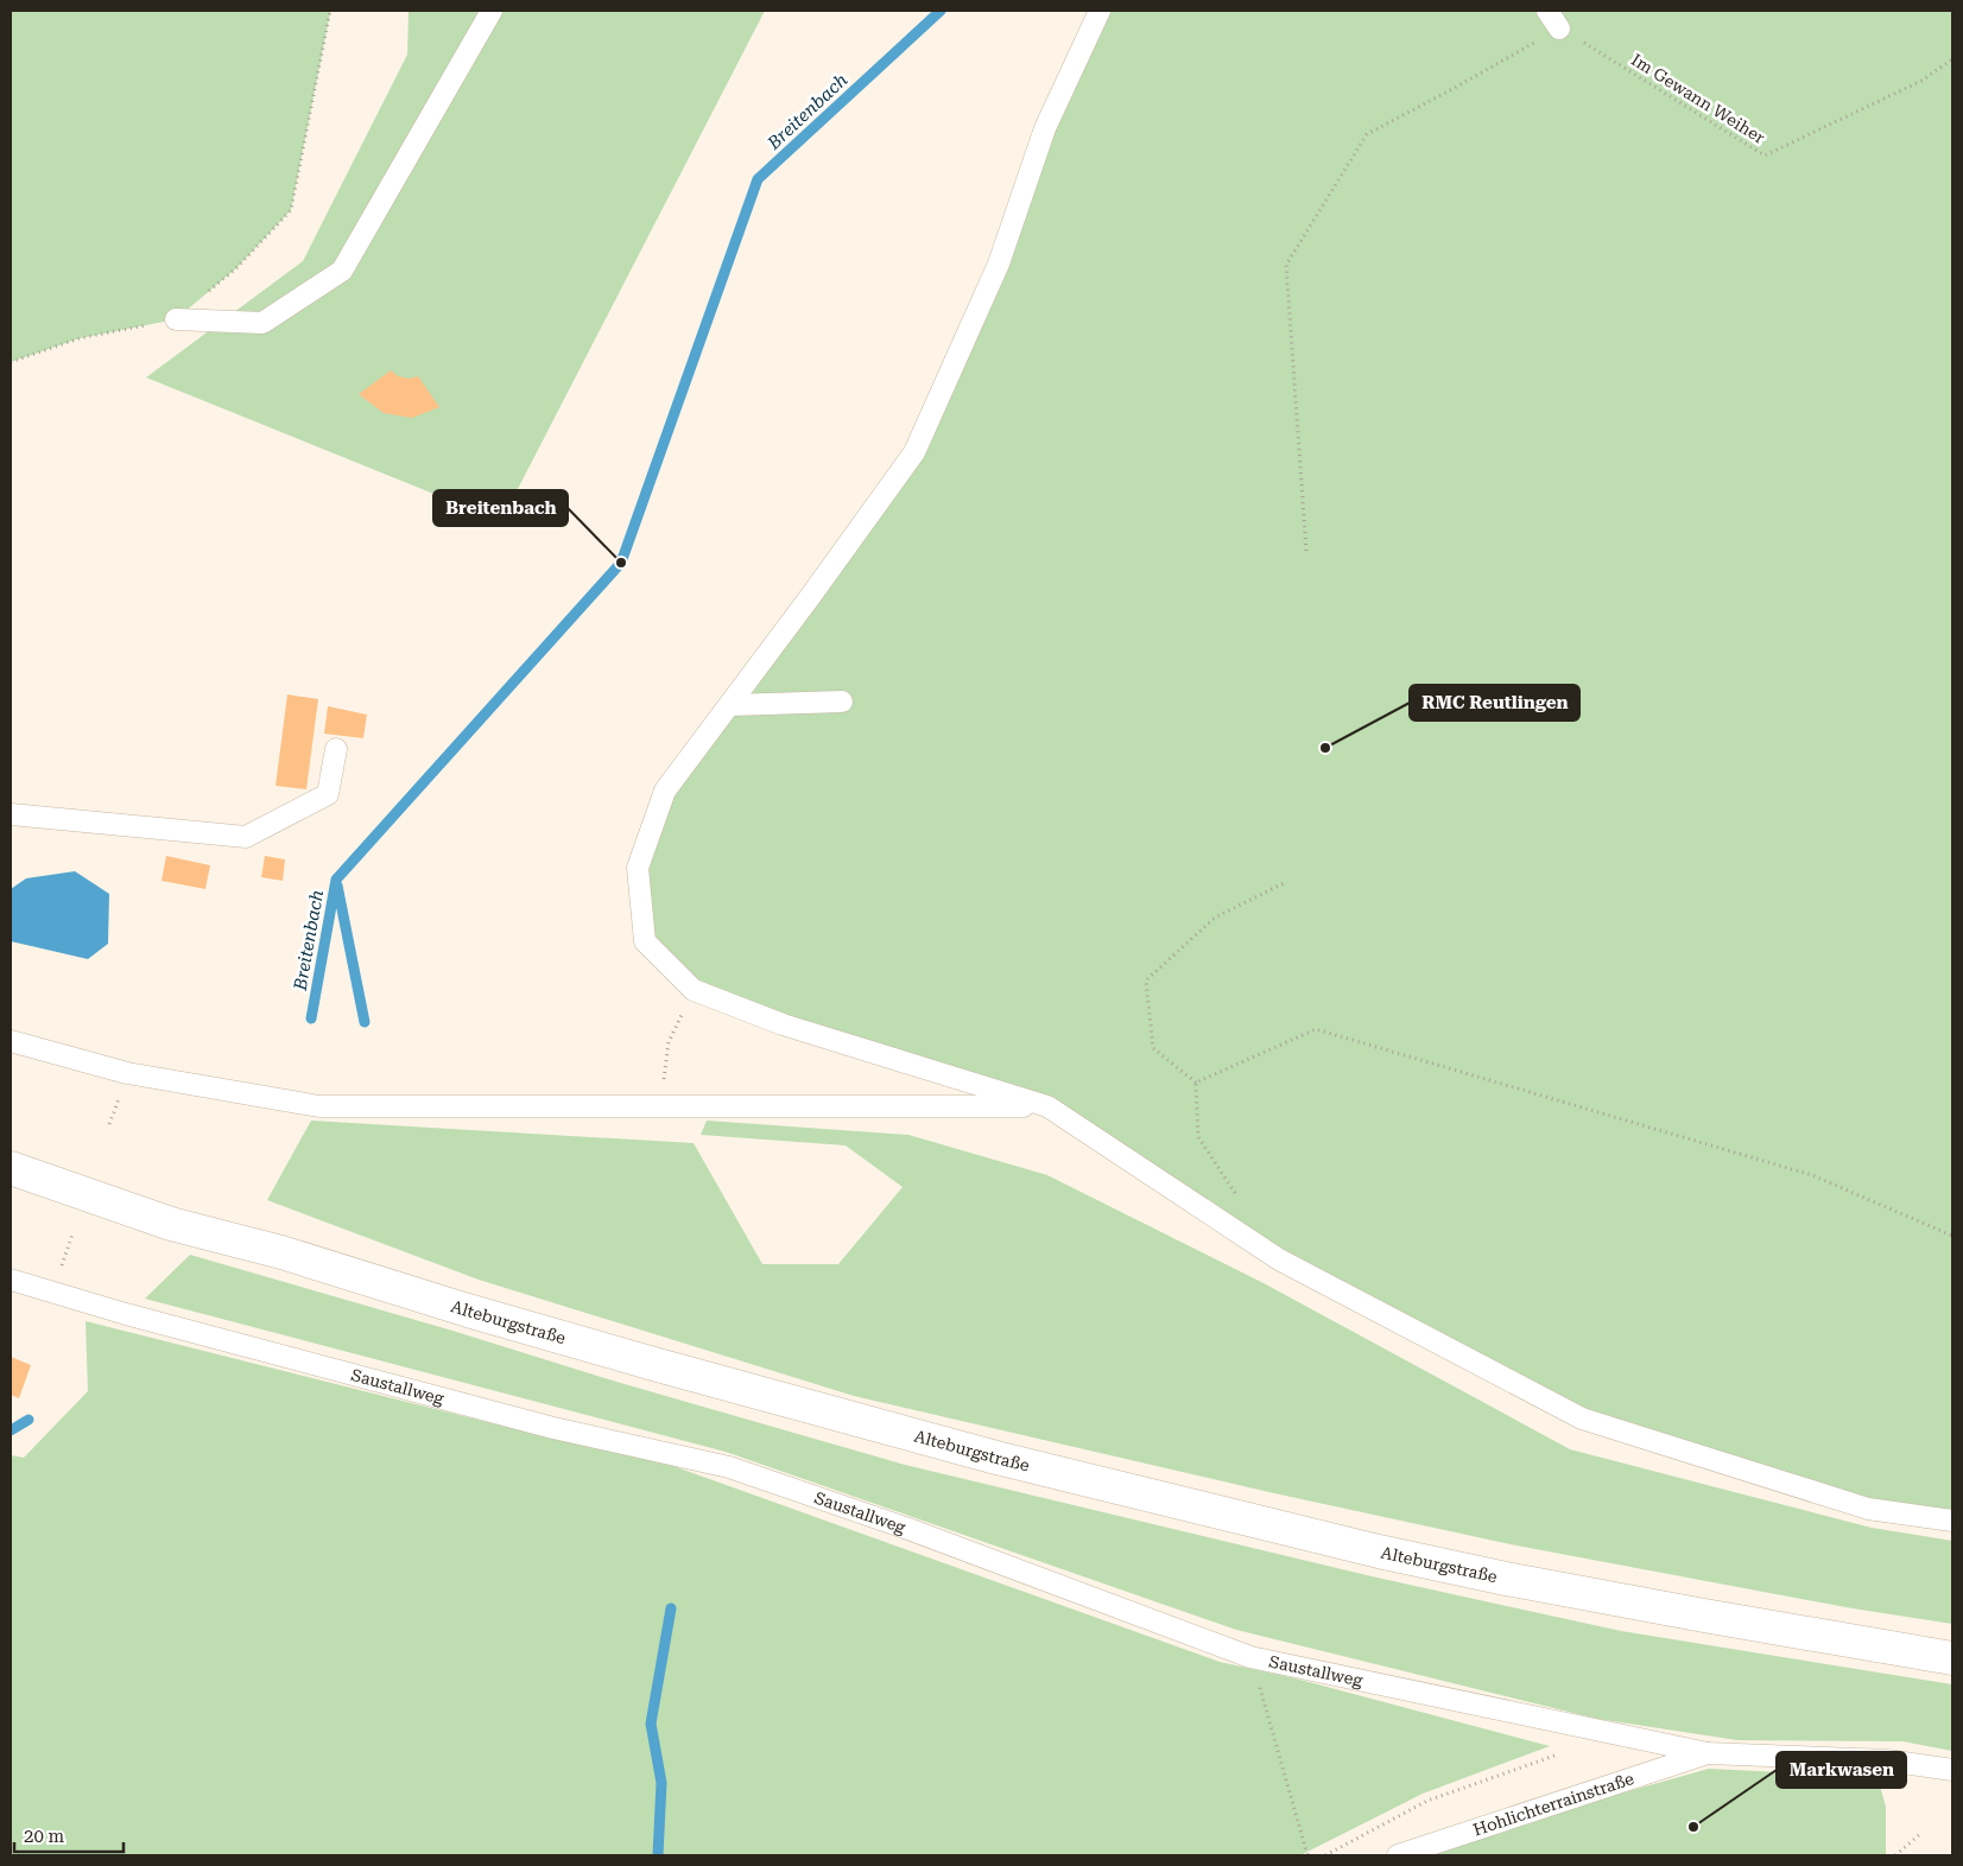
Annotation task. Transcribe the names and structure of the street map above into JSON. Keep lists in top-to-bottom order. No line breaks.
{"streets":{"main road":["Alteburgstraße"],"lane":["Saustallweg","Hohlichterrainstraße"],"path":["Im Gewann Weiher"]},"crossings":[["Saustallweg","Hohlichterrainstraße"]],"water":["Breitenbach"],"places":["Breitenbach","RMC Reutlingen","Markwasen"],"scale_bar":"20 m"}
